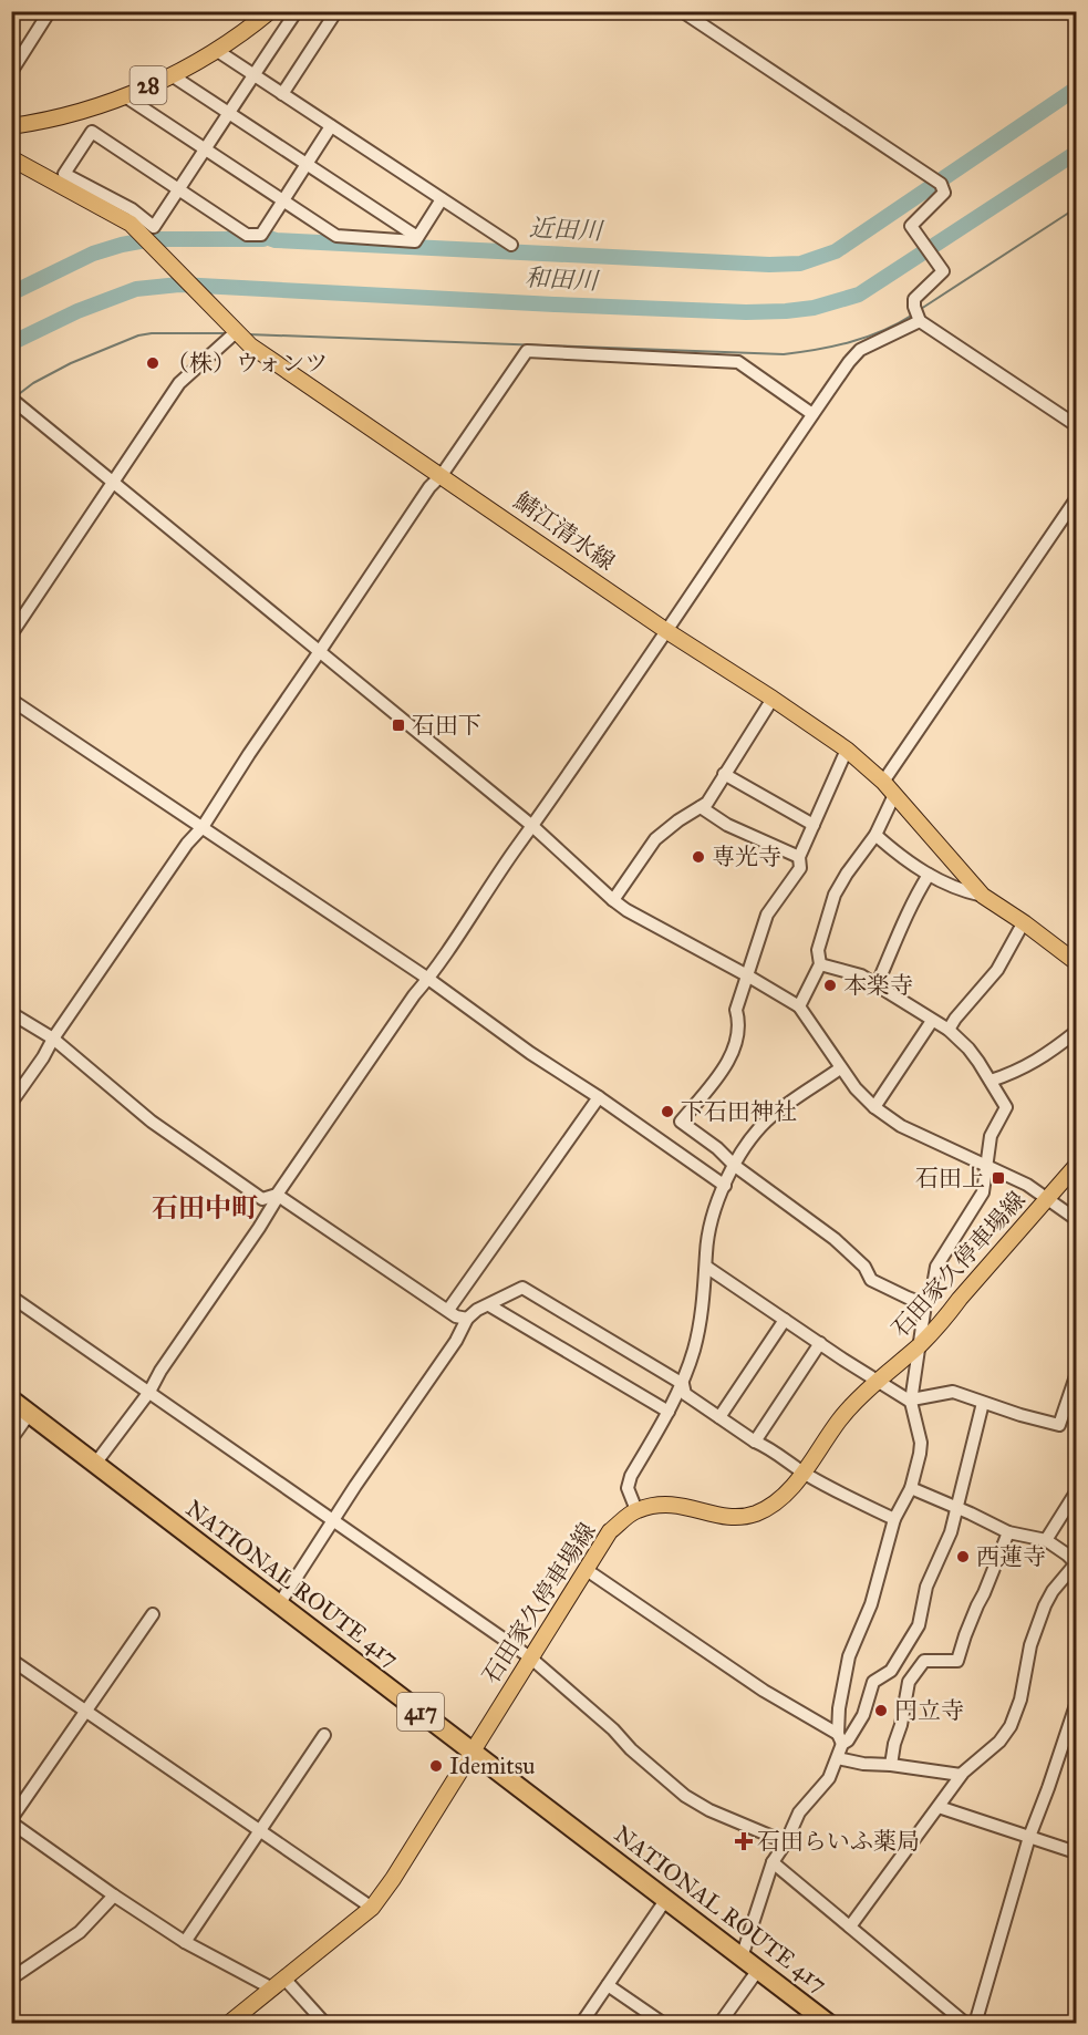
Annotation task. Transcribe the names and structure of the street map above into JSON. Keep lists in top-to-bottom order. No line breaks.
{"streets":{"highway":["NATIONAL ROUTE 417","417"],"main road":["28","鯖江清水線","石田家久停車場線"]},"crossings":[["石田家久停車場線","NATIONAL ROUTE 417"]],"districts":["石田中町"],"water":["近田川","和田川"],"places":{"other":["（株）ウォンツ","専光寺","本楽寺","下石田神社","西蓮寺","円立寺","Idemitsu"],"transit":["石田下","石田上"],"health":["石田らいふ薬局"]}}
